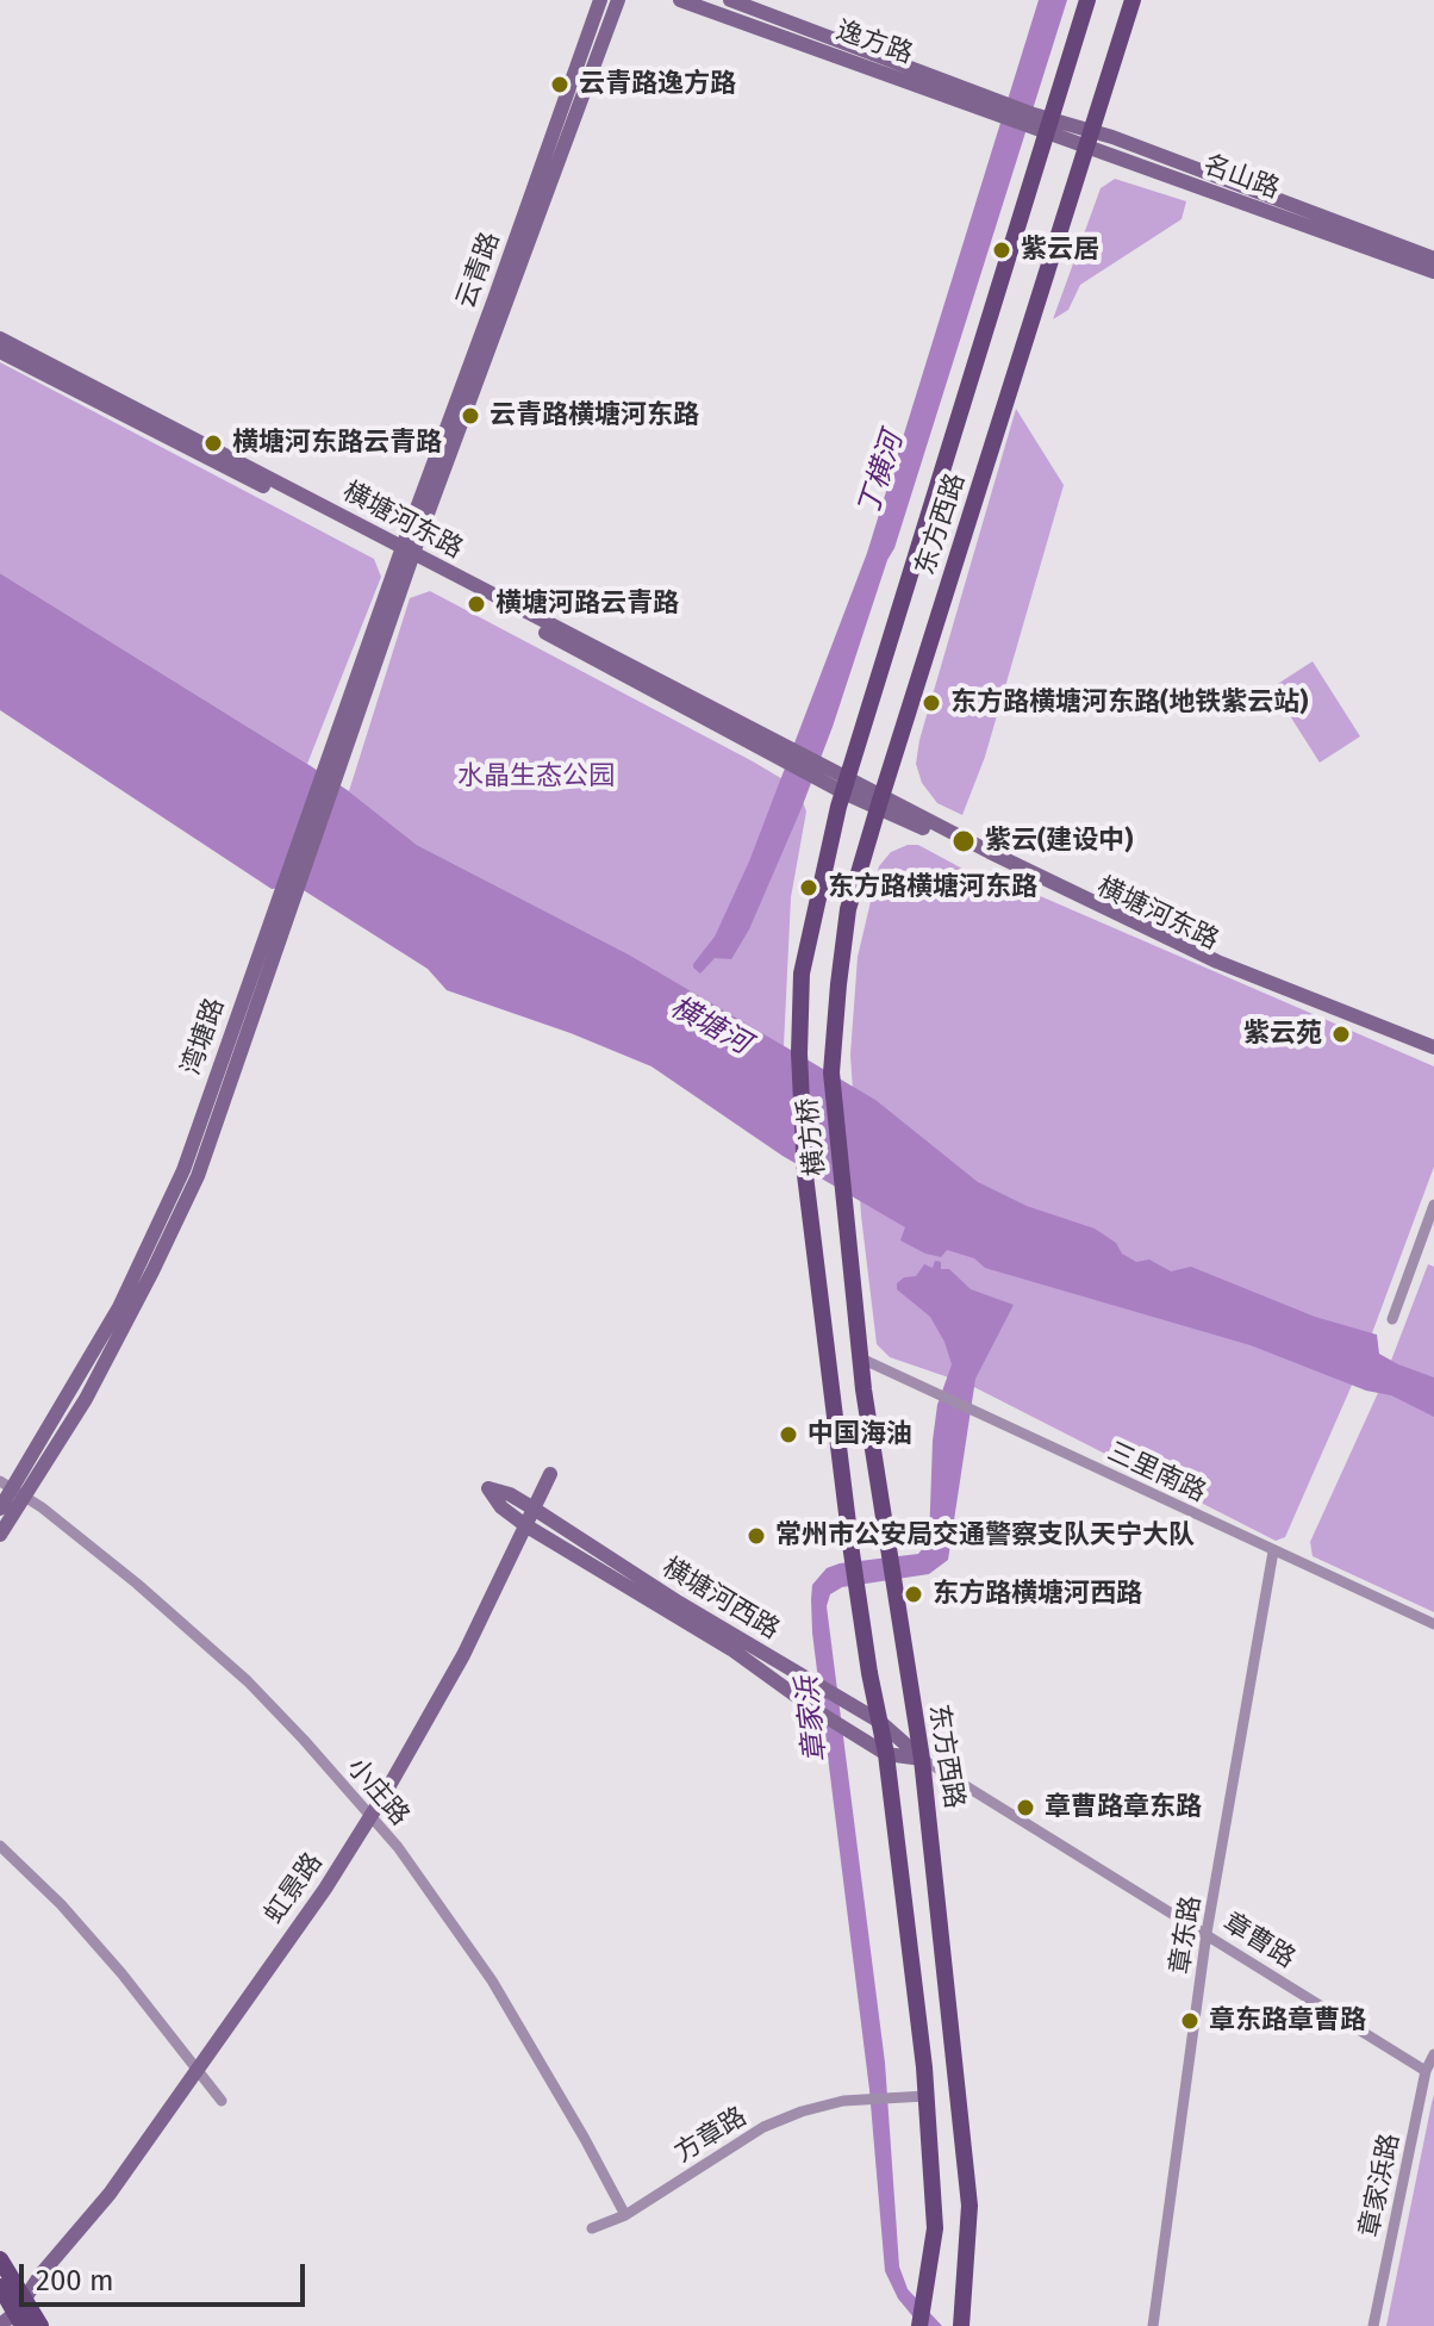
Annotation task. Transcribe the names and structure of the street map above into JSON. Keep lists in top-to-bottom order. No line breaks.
{"streets":{"main road":["东方西路","横方桥"],"street":["逸方路","名山路","云青路","横塘河东路","湾塘路","三里南路","横塘河西路","小庄路","虹景路","章东路","章曹路","方章路","章家浜路"]},"crossings":[["逸方路","名山路"],["名山路","东方西路"],["云青路","横塘河东路"],["云青路","湾塘路"],["横塘河东路","东方西路"],["横塘河东路","湾塘路"],["东方西路","横方桥"],["东方西路","三里南路"],["东方西路","横塘河西路"],["东方西路","章曹路"],["湾塘路","小庄路"],["横方桥","横塘河西路"],["三里南路","章东路"],["横塘河西路","虹景路"],["横塘河西路","章曹路"],["小庄路","虹景路"],["小庄路","方章路"],["章东路","章曹路"],["章曹路","章家浜路"]],"water":["丁横河","横塘河","章家浜"],"parks":["水晶生态公园"],"places":["云青路逸方路","紫云居","云青路横塘河东路","横塘河东路云青路","横塘河路云青路","东方路横塘河东路(地铁紫云站)","紫云(建设中)","东方路横塘河东路","紫云苑","中国海油","常州市公安局交通警察支队天宁大队","东方路横塘河西路","章曹路章东路","章东路章曹路"],"scale_bar":"200 m"}
